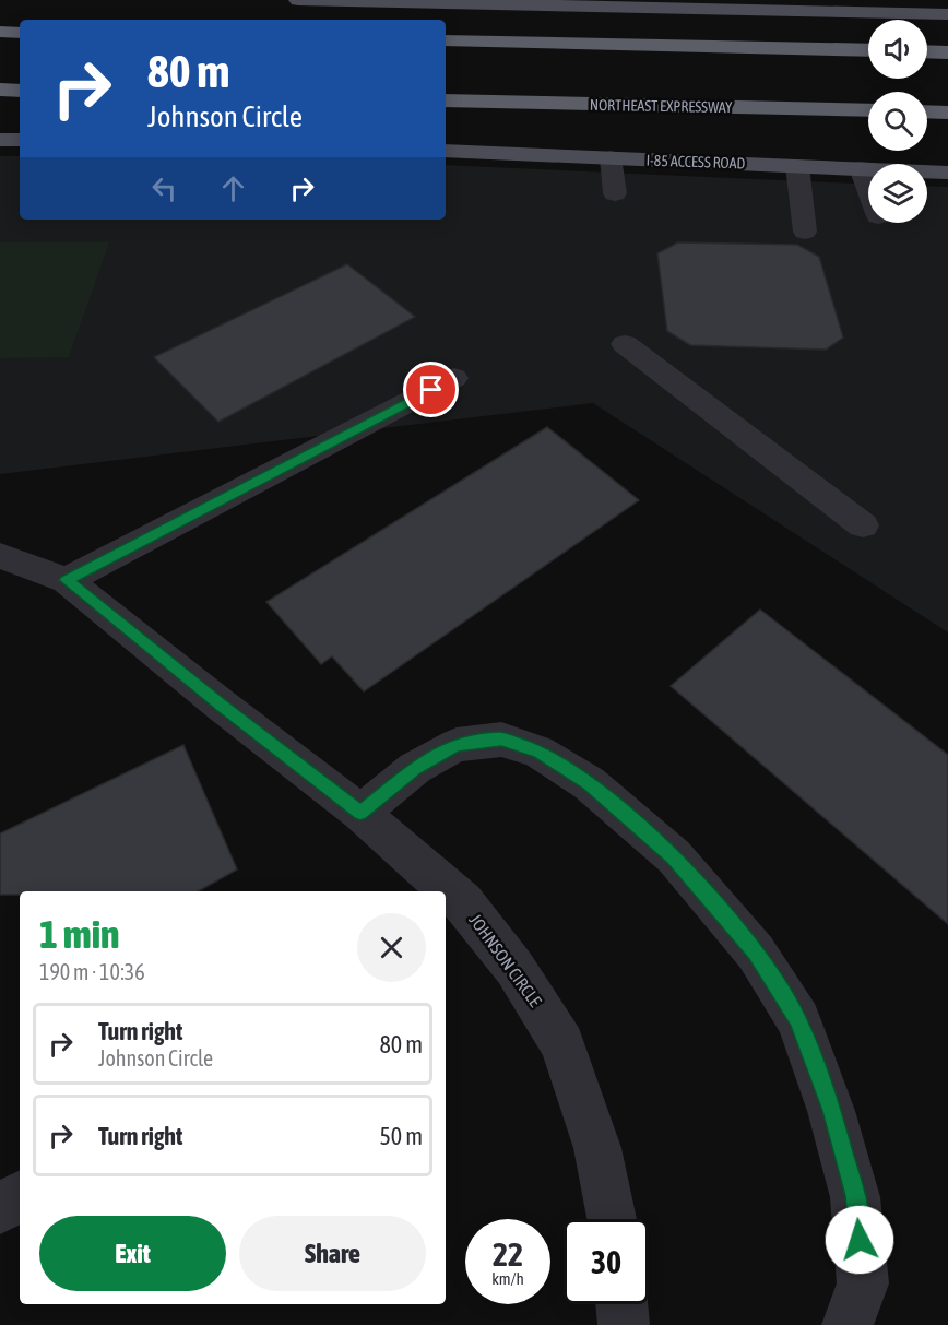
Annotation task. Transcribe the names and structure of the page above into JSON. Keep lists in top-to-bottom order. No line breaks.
{"streets":{"highway":["NORTHEAST EXPRESSWAY"],"main road":["I-85 ACCESS ROAD"],"street":["JOHNSON CIRCLE"]},"page":{"turn":["80 m","Johnson Circle"],"heading":["1 min","190 m · 10:36"],"list":[{"name":"Turn right","note":"Johnson Circle","value":"80 m"},{"name":"Turn right","value":"50 m"}],"buttons":["Exit","Share"],"speed":"22 km/h","limit":"30"}}
